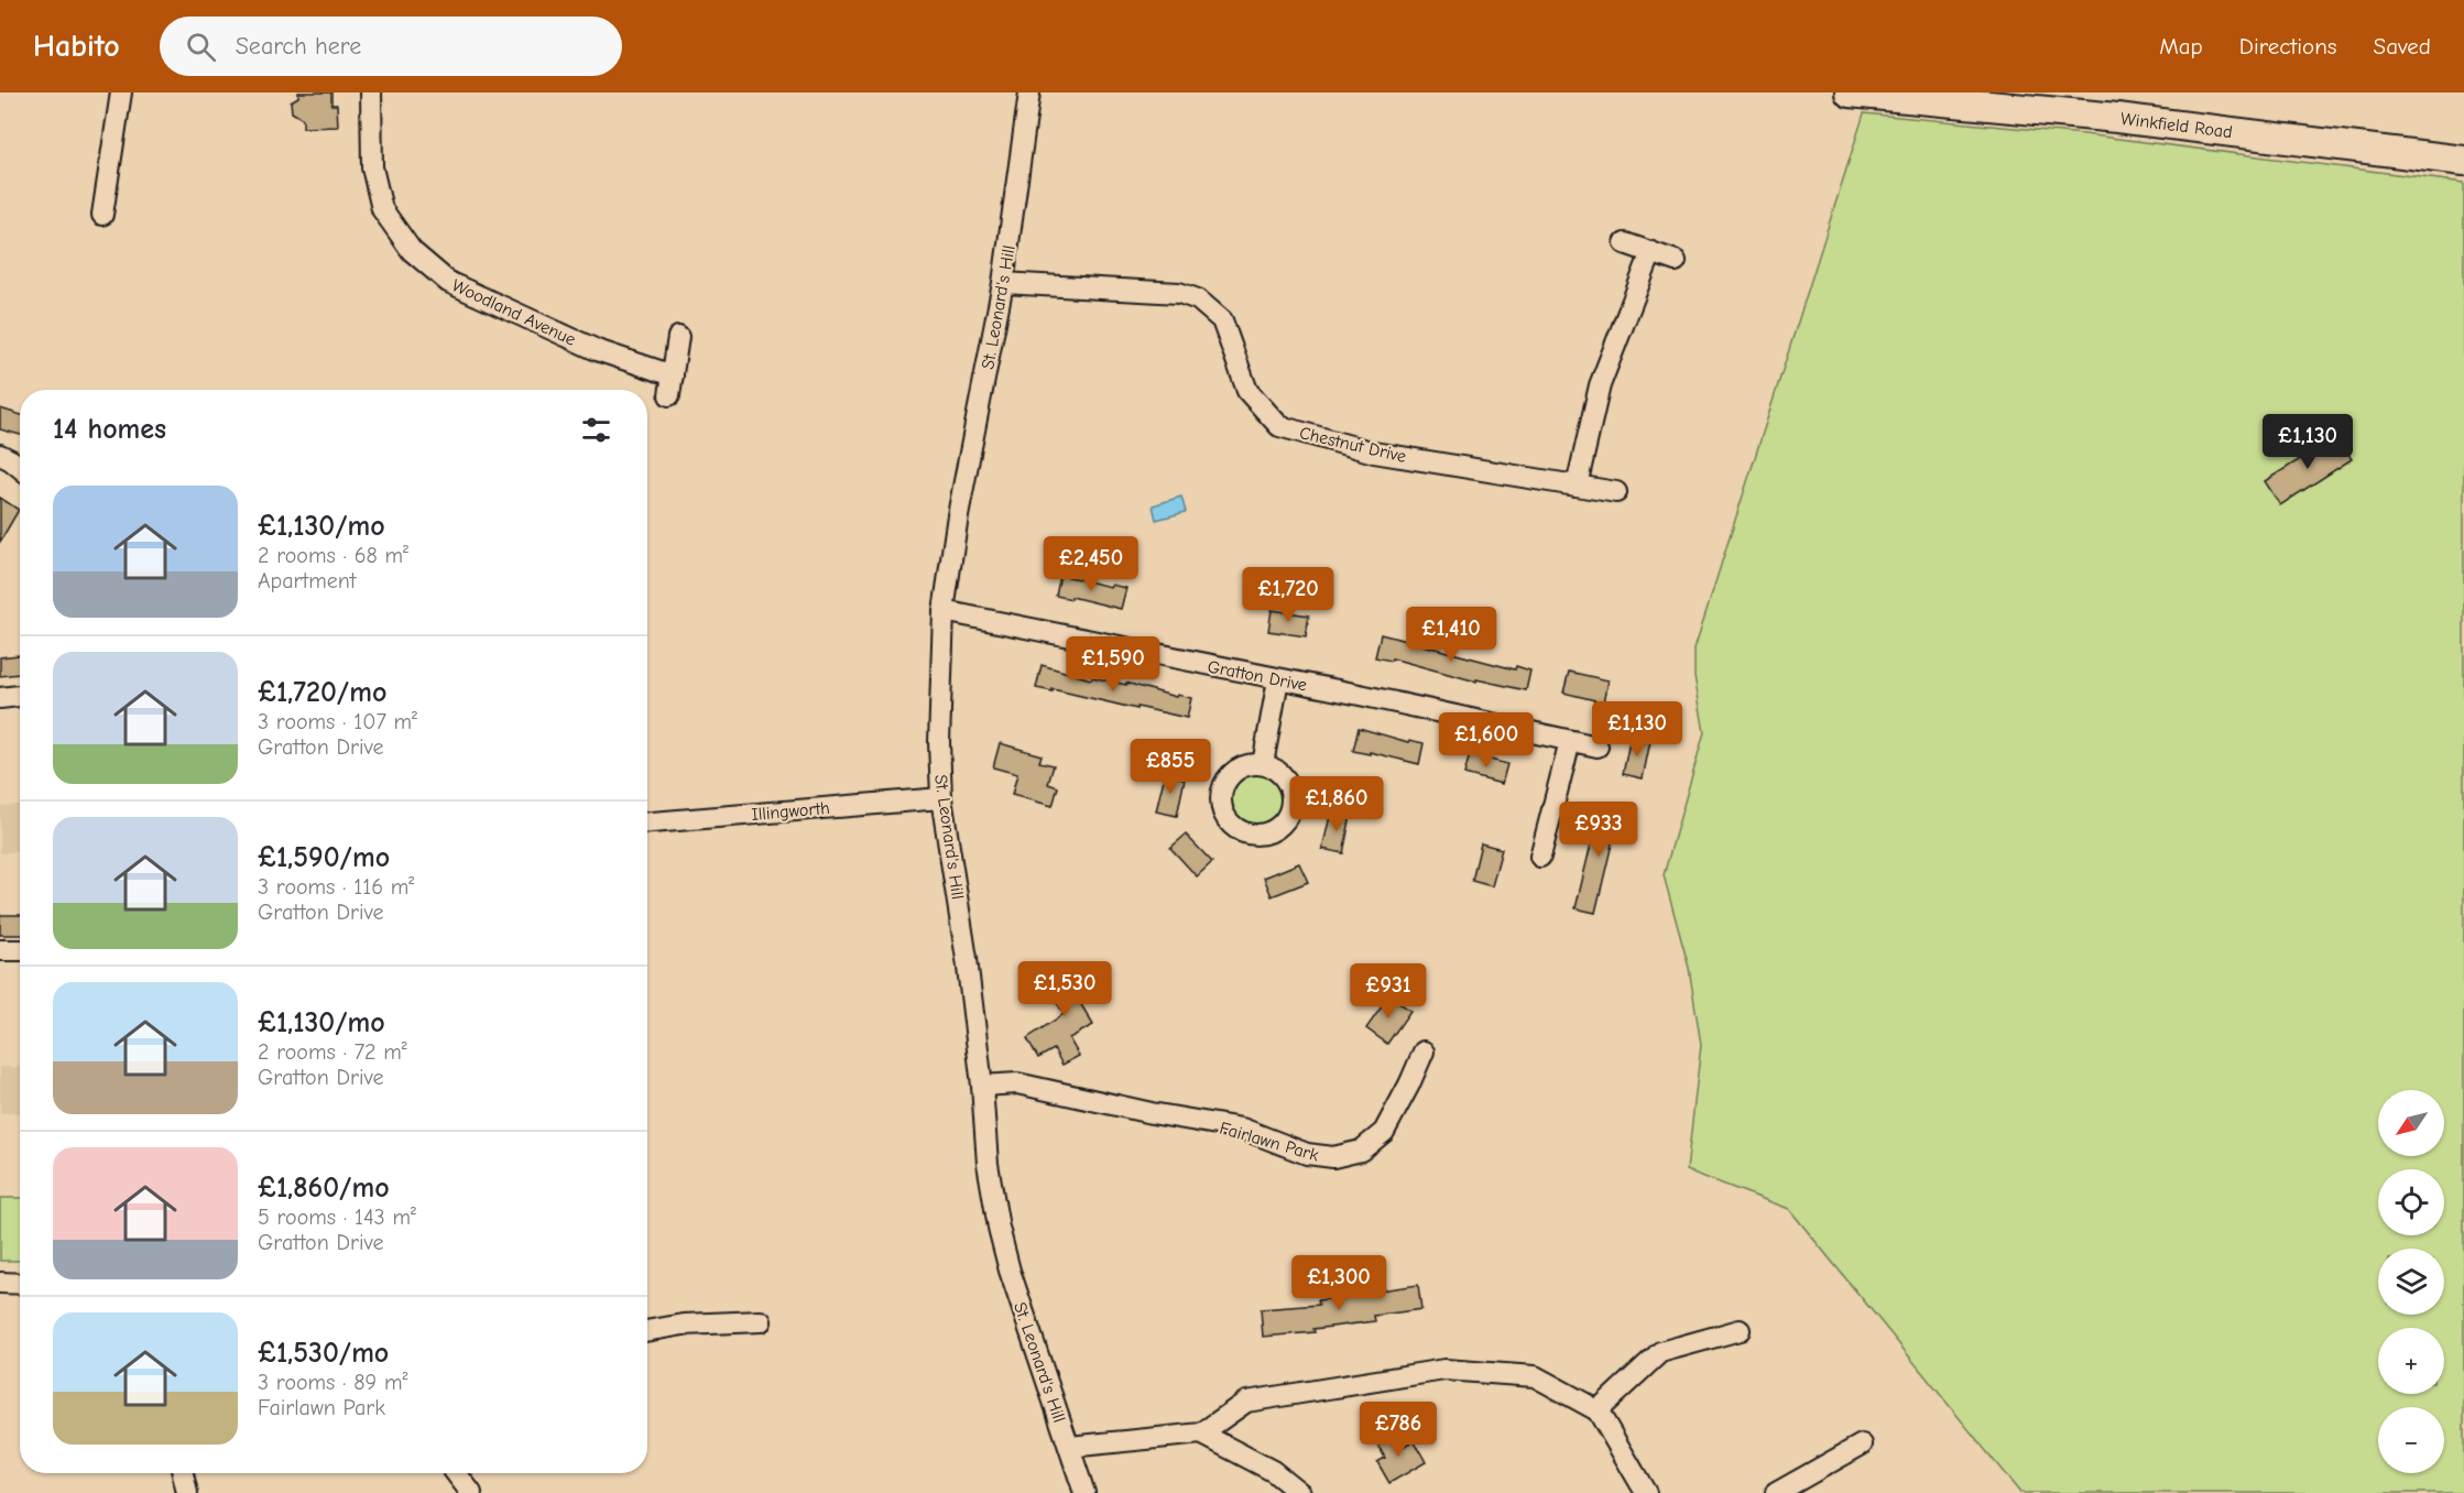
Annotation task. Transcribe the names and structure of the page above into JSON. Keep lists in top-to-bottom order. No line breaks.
{"streets":{"main road":["Winkfield Road"],"street":["St. Leonard's Hill","Woodland Avenue","Chestnut Drive","Gratton Drive","Illingworth","Fairlawn Park"]},"crossings":[["St. Leonard's Hill","Chestnut Drive"],["St. Leonard's Hill","Gratton Drive"],["St. Leonard's Hill","Illingworth"],["St. Leonard's Hill","Fairlawn Park"]],"north":"bottom left","page":{"header":"Habito","search":"Search here","nav":["Map","Directions","Saved"],"heading":"14 homes","price":["£1,130","£2,450","£1,720","£1,410","£1,590","£1,130","£1,600","£855","£1,860","£933","£1,530","£931","£1,300","£786"],"list":[{"name":"£1,130/mo","note":"2 rooms · 68 m² · Apartment"},{"name":"£1,720/mo","note":"3 rooms · 107 m² · Gratton Drive"},{"name":"£1,590/mo","note":"3 rooms · 116 m² · Gratton Drive"},{"name":"£1,130/mo","note":"2 rooms · 72 m² · Gratton Drive"},{"name":"£1,860/mo","note":"5 rooms · 143 m² · Gratton Drive"},{"name":"£1,530/mo","note":"3 rooms · 89 m² · Fairlawn Park"}],"map_buttons":["+","−"]}}
